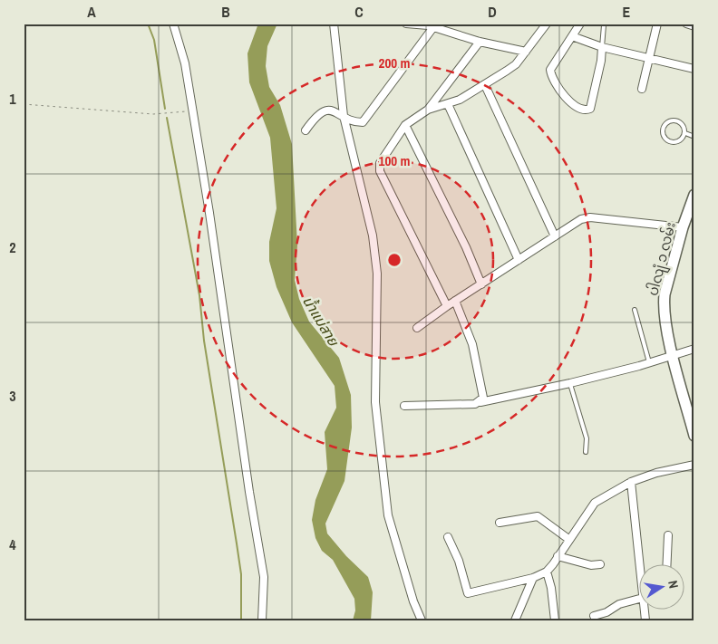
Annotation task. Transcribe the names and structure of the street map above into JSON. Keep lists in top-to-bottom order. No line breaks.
{"streets":{"street":["ပါလျံ ၁ လမ်း"]},"water":["น้ำแม่สาย"],"north":"right","grid":{"columns":["A","B","C","D","E"],"rows":["1","2","3","4"]},"rings":["200 m","100 m"]}
